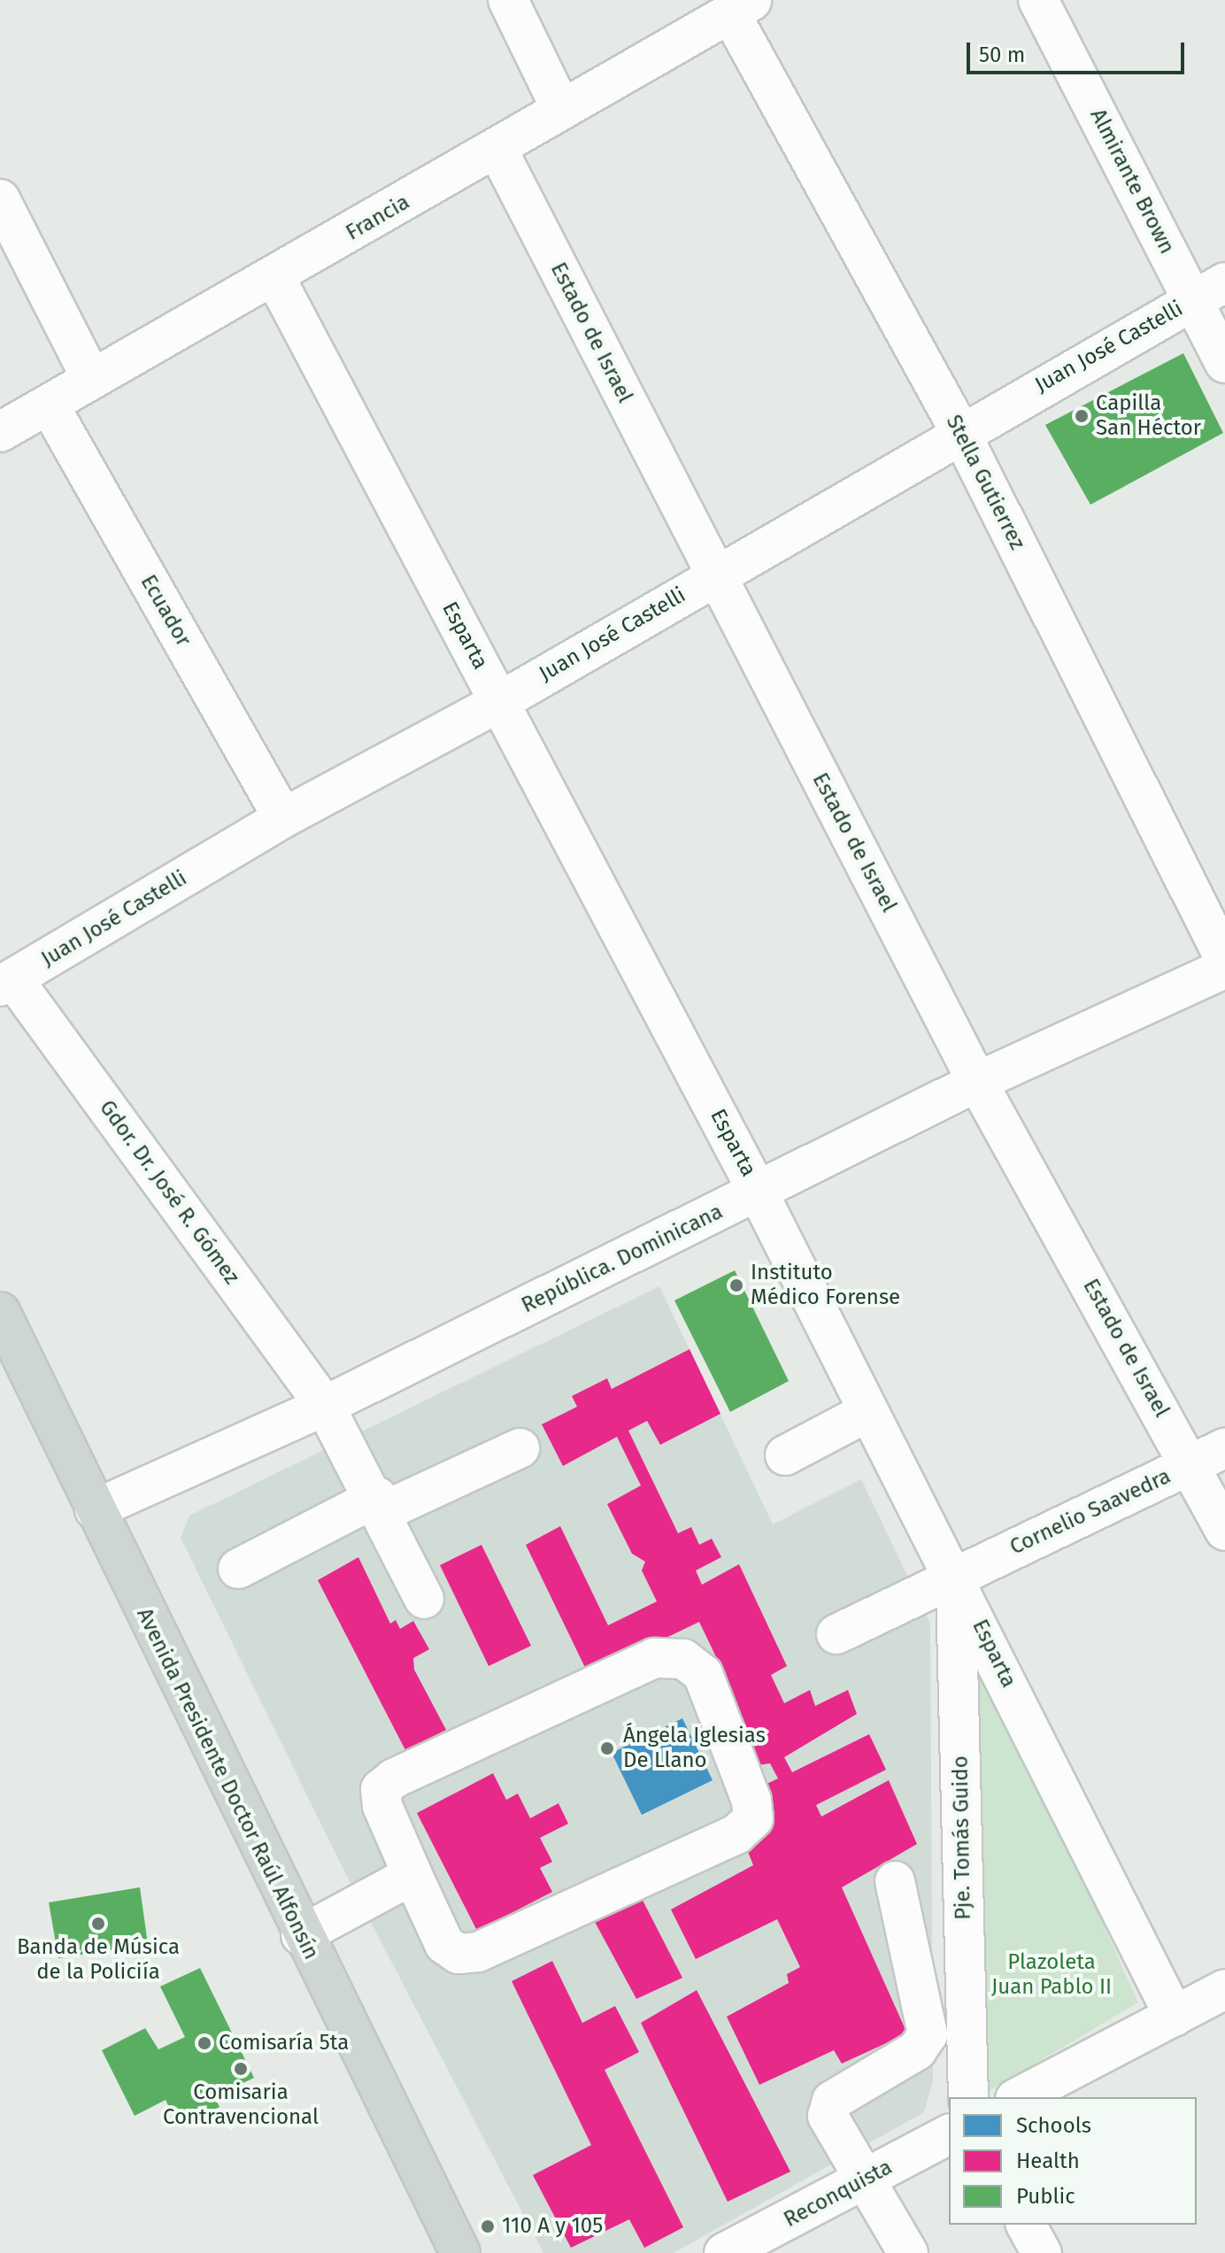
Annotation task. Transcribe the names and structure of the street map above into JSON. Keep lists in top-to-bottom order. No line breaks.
{"streets":{"main road":["Avenida Presidente Doctor Raúl Alfonsín"],"street":["Almirante Brown","Francia","Estado de Israel","Juan José Castelli","Stella Gutierrez","Ecuador","Esparta","Gdor. Dr. José R. Gómez","República. Dominicana","Cornelio Saavedra","Pje. Tomás Guido","Reconquista"]},"crossings":[["Almirante Brown","Juan José Castelli"],["Francia","Estado de Israel"],["Francia","Stella Gutierrez"],["Francia","Ecuador"],["Francia","Esparta"],["Estado de Israel","Juan José Castelli"],["Estado de Israel","República. Dominicana"],["Estado de Israel","Cornelio Saavedra"],["Juan José Castelli","Stella Gutierrez"],["Juan José Castelli","Ecuador"],["Juan José Castelli","Esparta"],["Juan José Castelli","Gdor. Dr. José R. Gómez"],["Esparta","República. Dominicana"],["Esparta","Cornelio Saavedra"],["Esparta","Pje. Tomás Guido"],["Gdor. Dr. José R. Gómez","República. Dominicana"],["República. Dominicana","Avenida Presidente Doctor Raúl Alfonsín"],["Cornelio Saavedra","Pje. Tomás Guido"]],"parks":["Plazoleta Juan Pablo II"],"places":["Capilla San Héctor","Instituto Médico Forense","Ángela Iglesias De Llano","Banda de Música de la Policiía","Comisaría 5ta","Comisaria Contravencional","110 A y 105"],"legend":["Schools","Health","Public"],"scale_bar":"50 m"}
